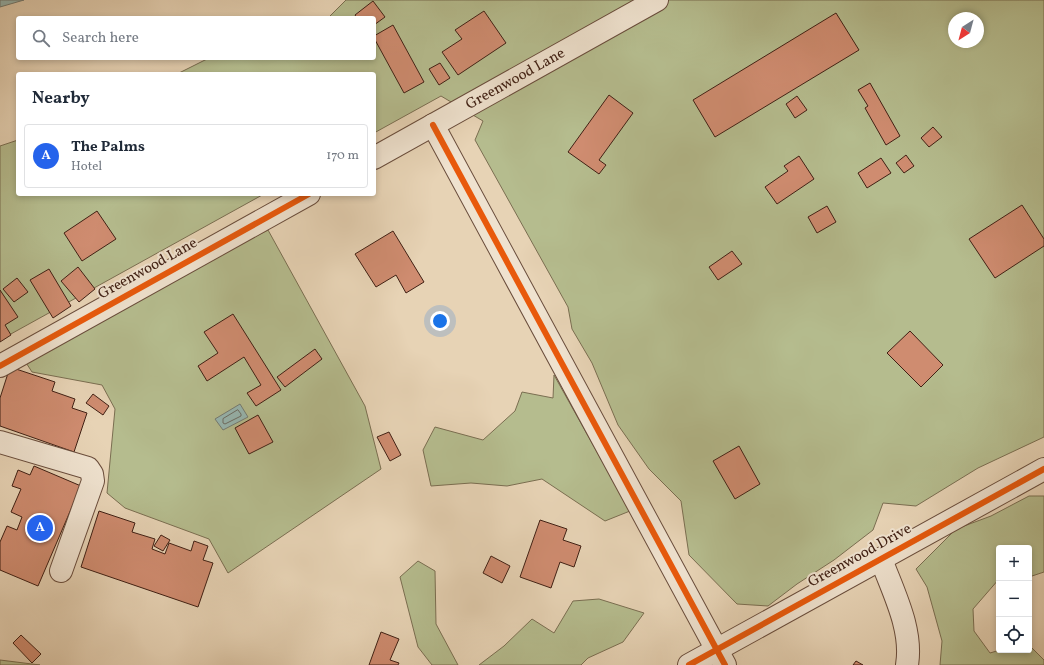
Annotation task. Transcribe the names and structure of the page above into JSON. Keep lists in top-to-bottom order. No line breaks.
{"streets":{"street":["Greenwood Lane","Greenwood Drive"]},"north":"bottom left","page":{"search":"Search here","heading":"Nearby","list":[{"mark":"A","name":"The Palms","note":"Hotel","value":"170 m"}],"pins":"A","map_buttons":["+","−"]}}
